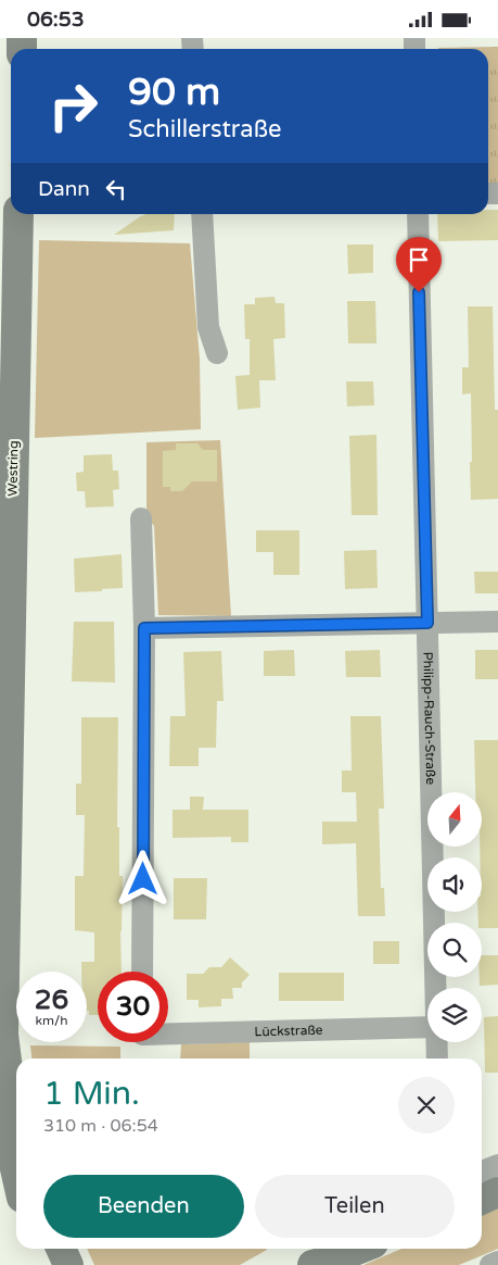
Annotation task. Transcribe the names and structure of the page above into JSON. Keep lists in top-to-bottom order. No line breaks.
{"streets":{"main road":["Westring"],"street":["Philipp-Rauch-Straße","Lückstraße"]},"north":"top","page":{"status":"06:53","turn":["90 m","Schillerstraße"],"then":"Dann","speed":"26 km/h","limit":"30","heading":["1 Min.","310 m · 06:54"],"buttons":["Beenden","Teilen"]}}
